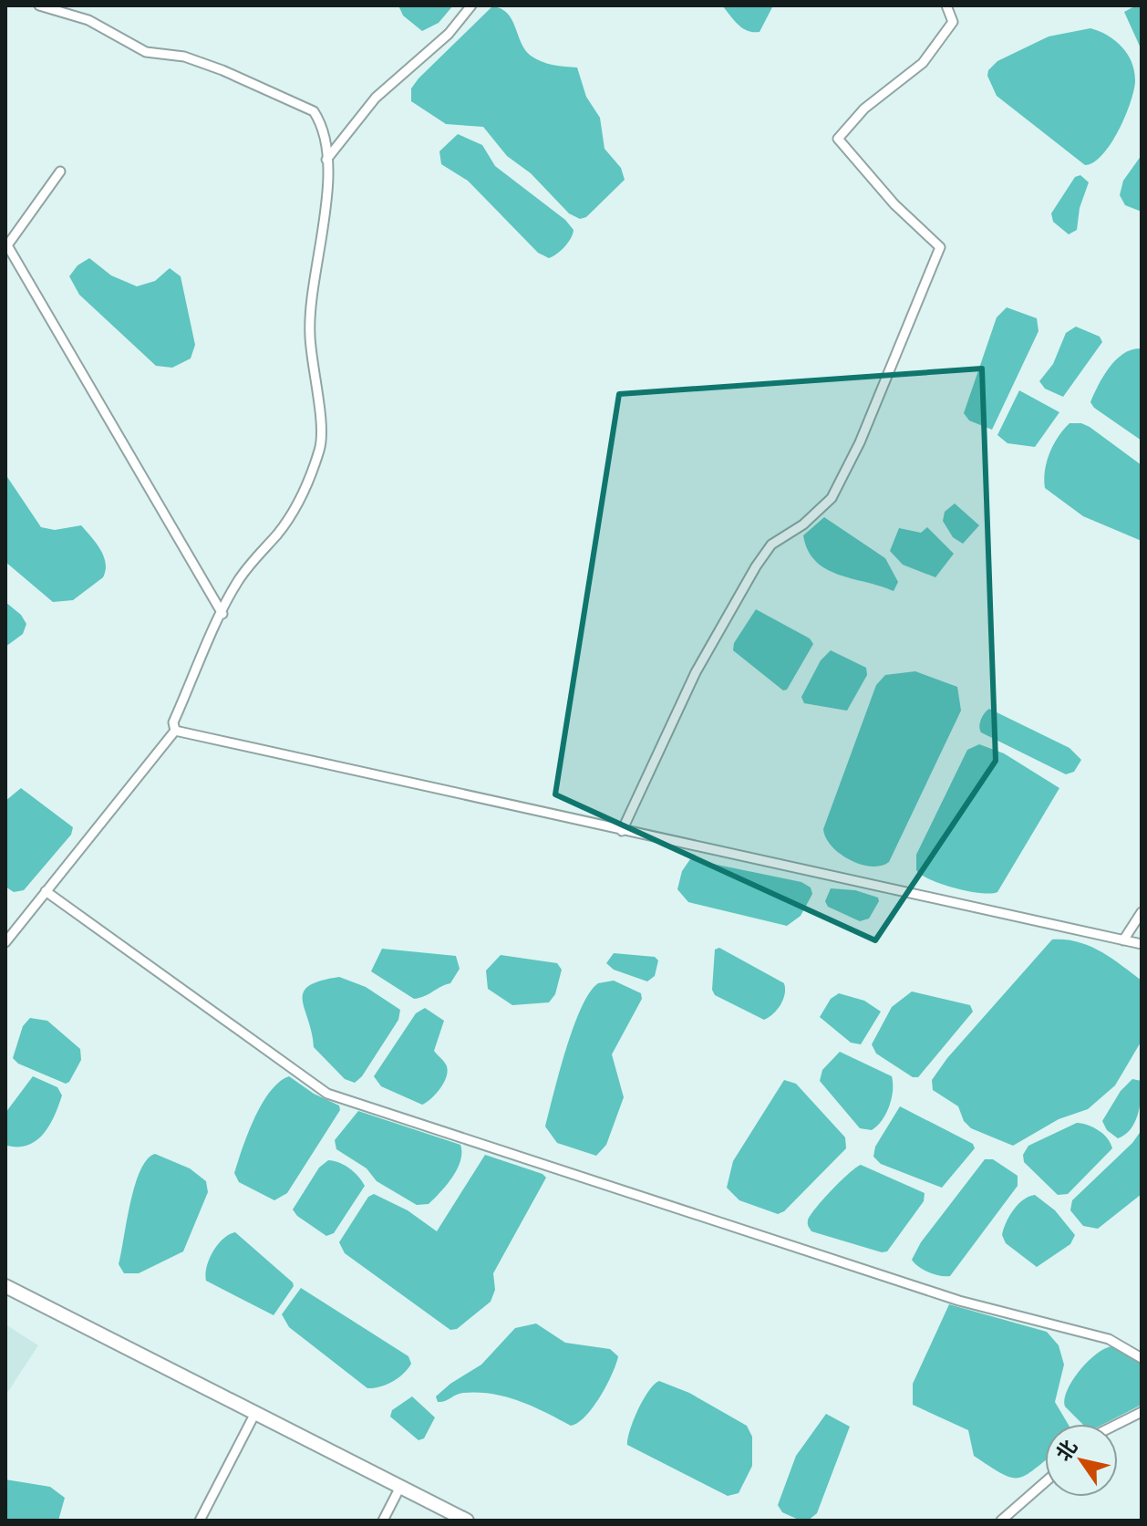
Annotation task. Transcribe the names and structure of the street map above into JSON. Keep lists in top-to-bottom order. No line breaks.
{"north":"top left"}
